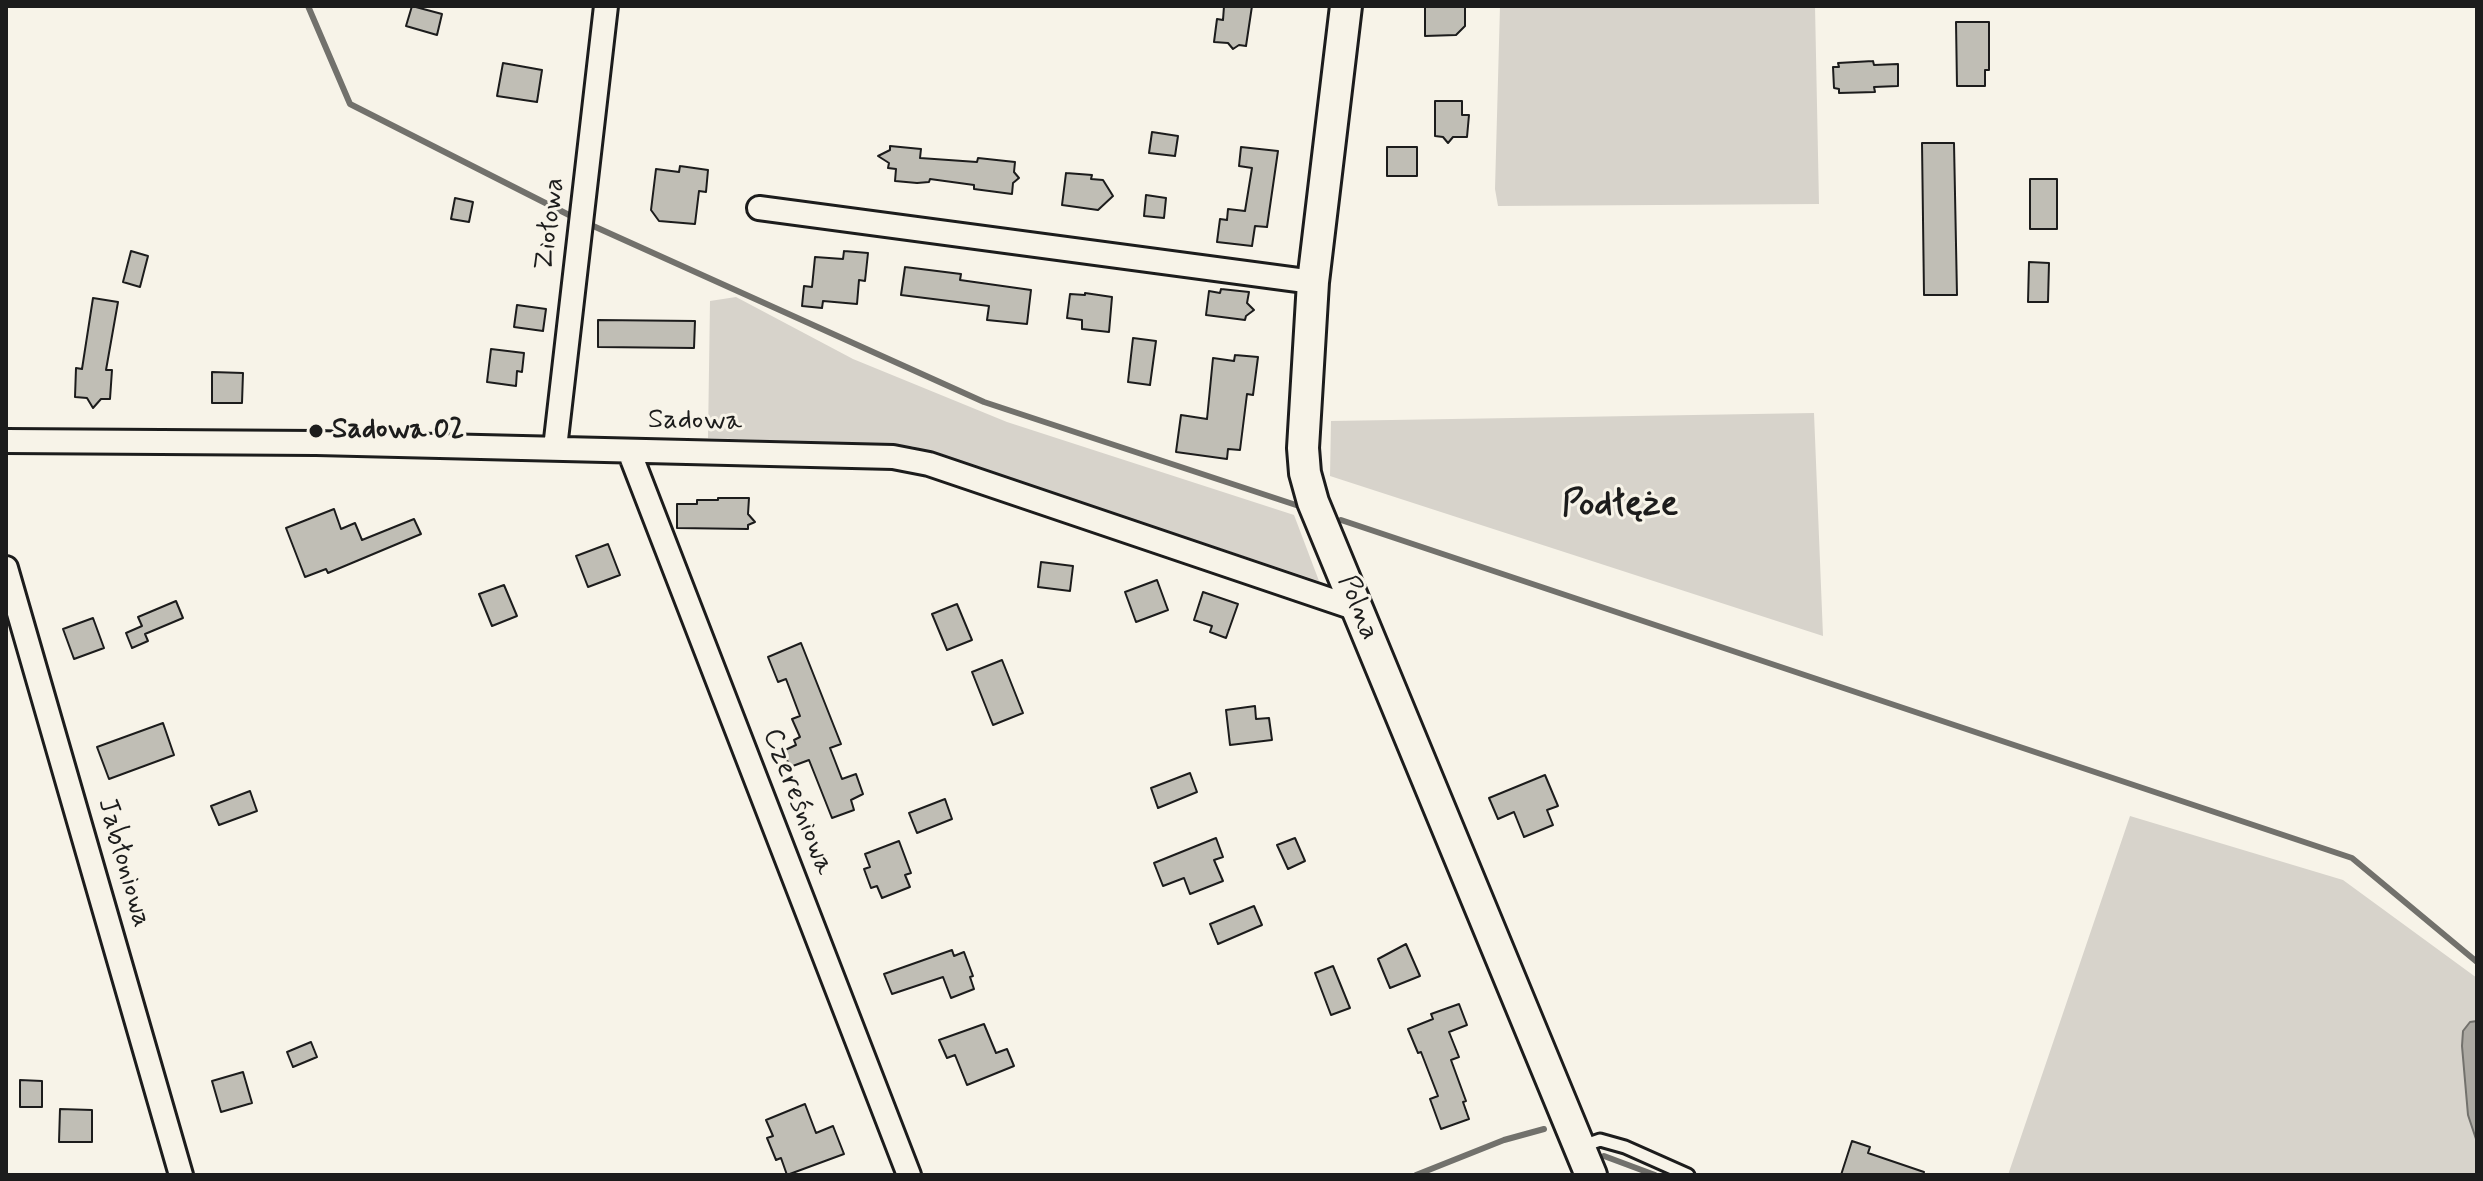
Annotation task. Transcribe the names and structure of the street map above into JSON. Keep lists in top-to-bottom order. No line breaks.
{"streets":{"street":["Ziołowa","Sadowa","Polna","Czereśniowa","Jabłoniowa"]},"crossings":[["Ziołowa","Sadowa"],["Sadowa","Polna"],["Sadowa","Czereśniowa"]],"districts":["Podłęże"],"places":["Sadowa 02"]}
